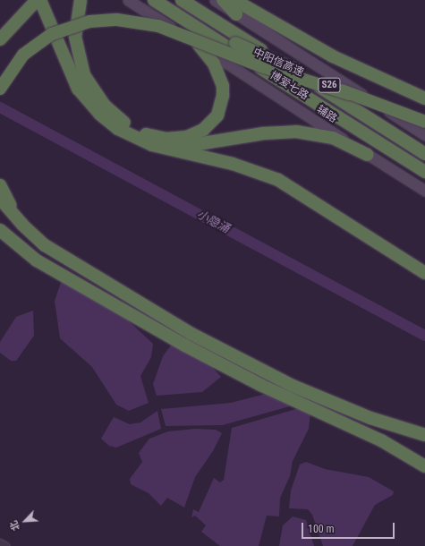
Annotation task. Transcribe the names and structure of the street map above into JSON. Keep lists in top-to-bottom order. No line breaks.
{"streets":{"highway":["中阳信高速","S26","博爱七路"],"street":["辅路"]},"crossings":[["中阳信高速","博爱七路"]],"water":["小隐涌"],"scale_bar":"100 m","north":"bottom left"}
